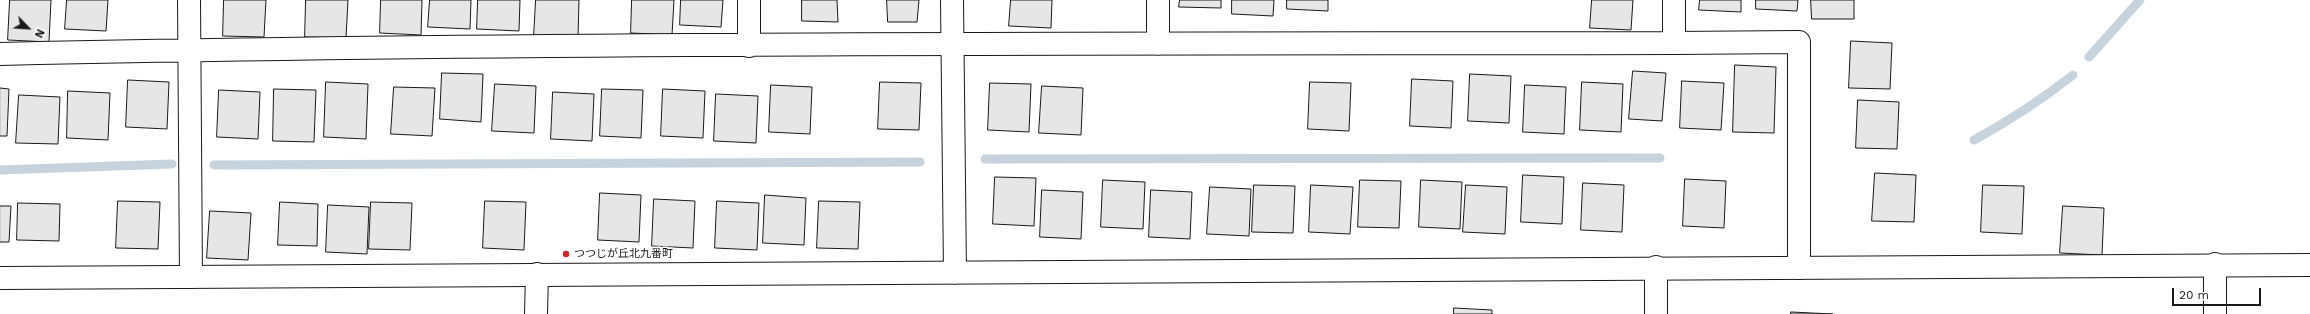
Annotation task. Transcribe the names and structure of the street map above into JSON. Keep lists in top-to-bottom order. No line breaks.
{"places":["つつじが丘北九番町"],"scale_bar":"20 m","north":"bottom right"}
